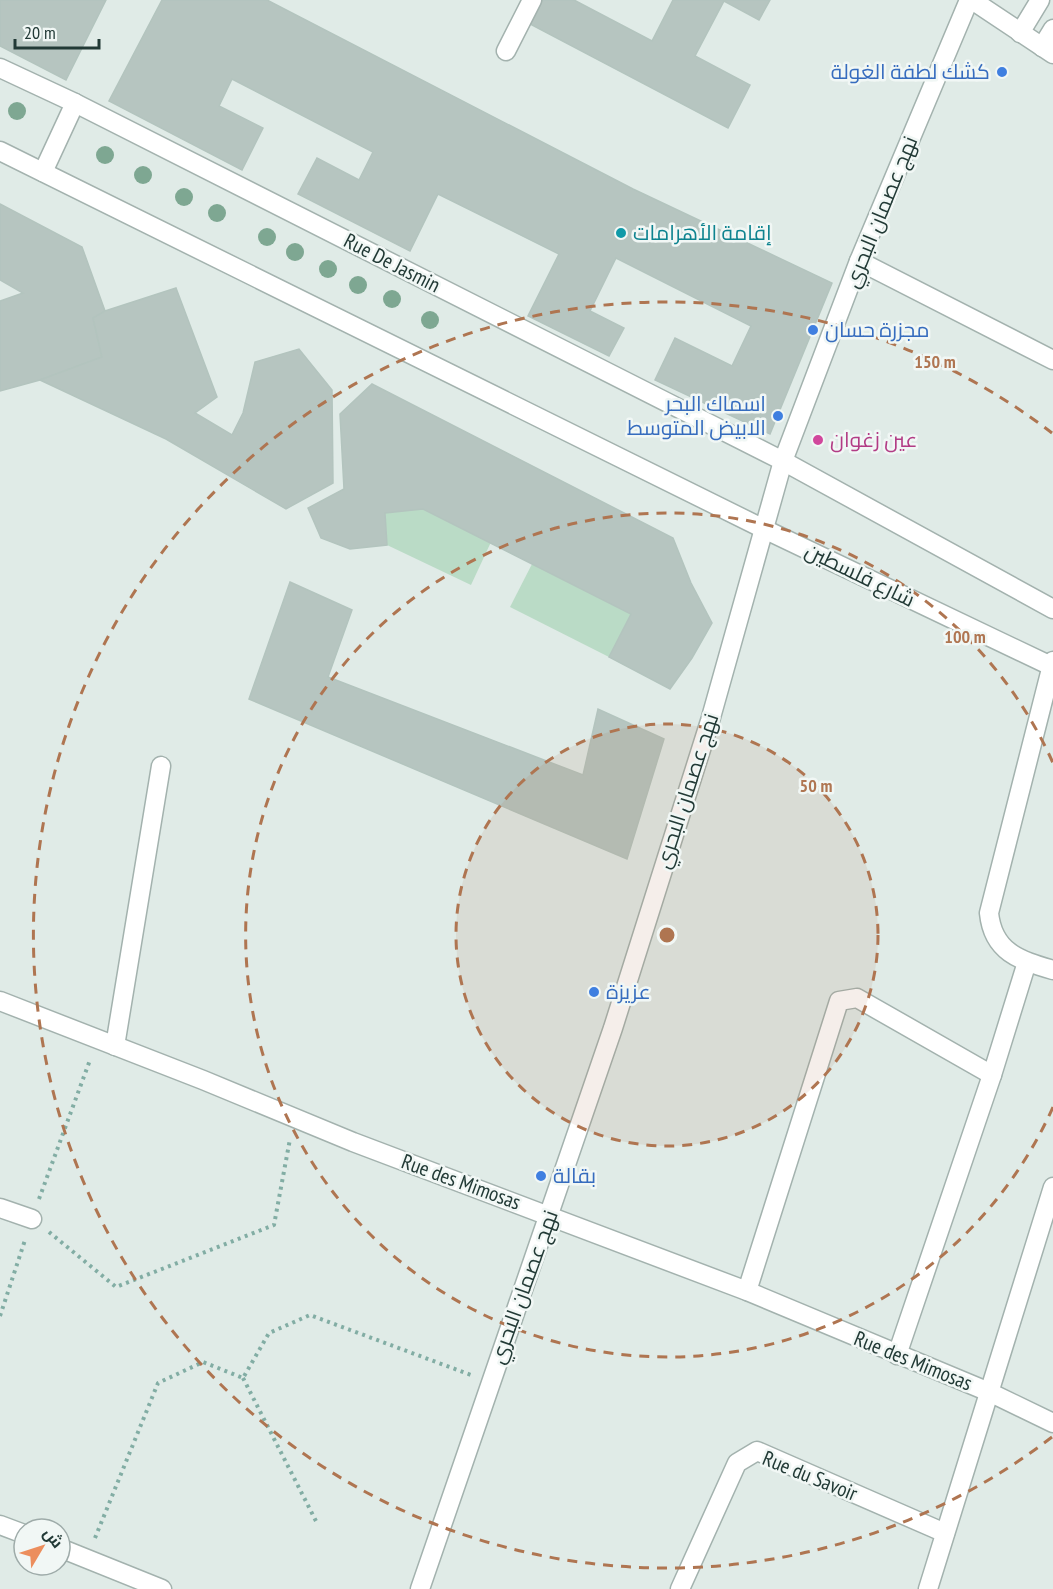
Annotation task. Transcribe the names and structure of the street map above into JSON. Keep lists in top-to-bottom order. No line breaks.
{"streets":{"street":["نهج عصمان البحري","Rue De Jasmin","شارع فلسطين","Rue des Mimosas","Rue du Savoir"]},"crossings":[["نهج عصمان البحري","Rue De Jasmin"],["نهج عصمان البحري","شارع فلسطين"],["نهج عصمان البحري","Rue des Mimosas"]],"places":["كشك لطفة الغولة","إقامة الأهرامات","مجزرة حسان","اسماك البحر الابيض المتوسط","عين زغوان","عزيزة","بقالة"],"scale_bar":"20 m","north":"top right","rings":["150 m","100 m","50 m"]}
